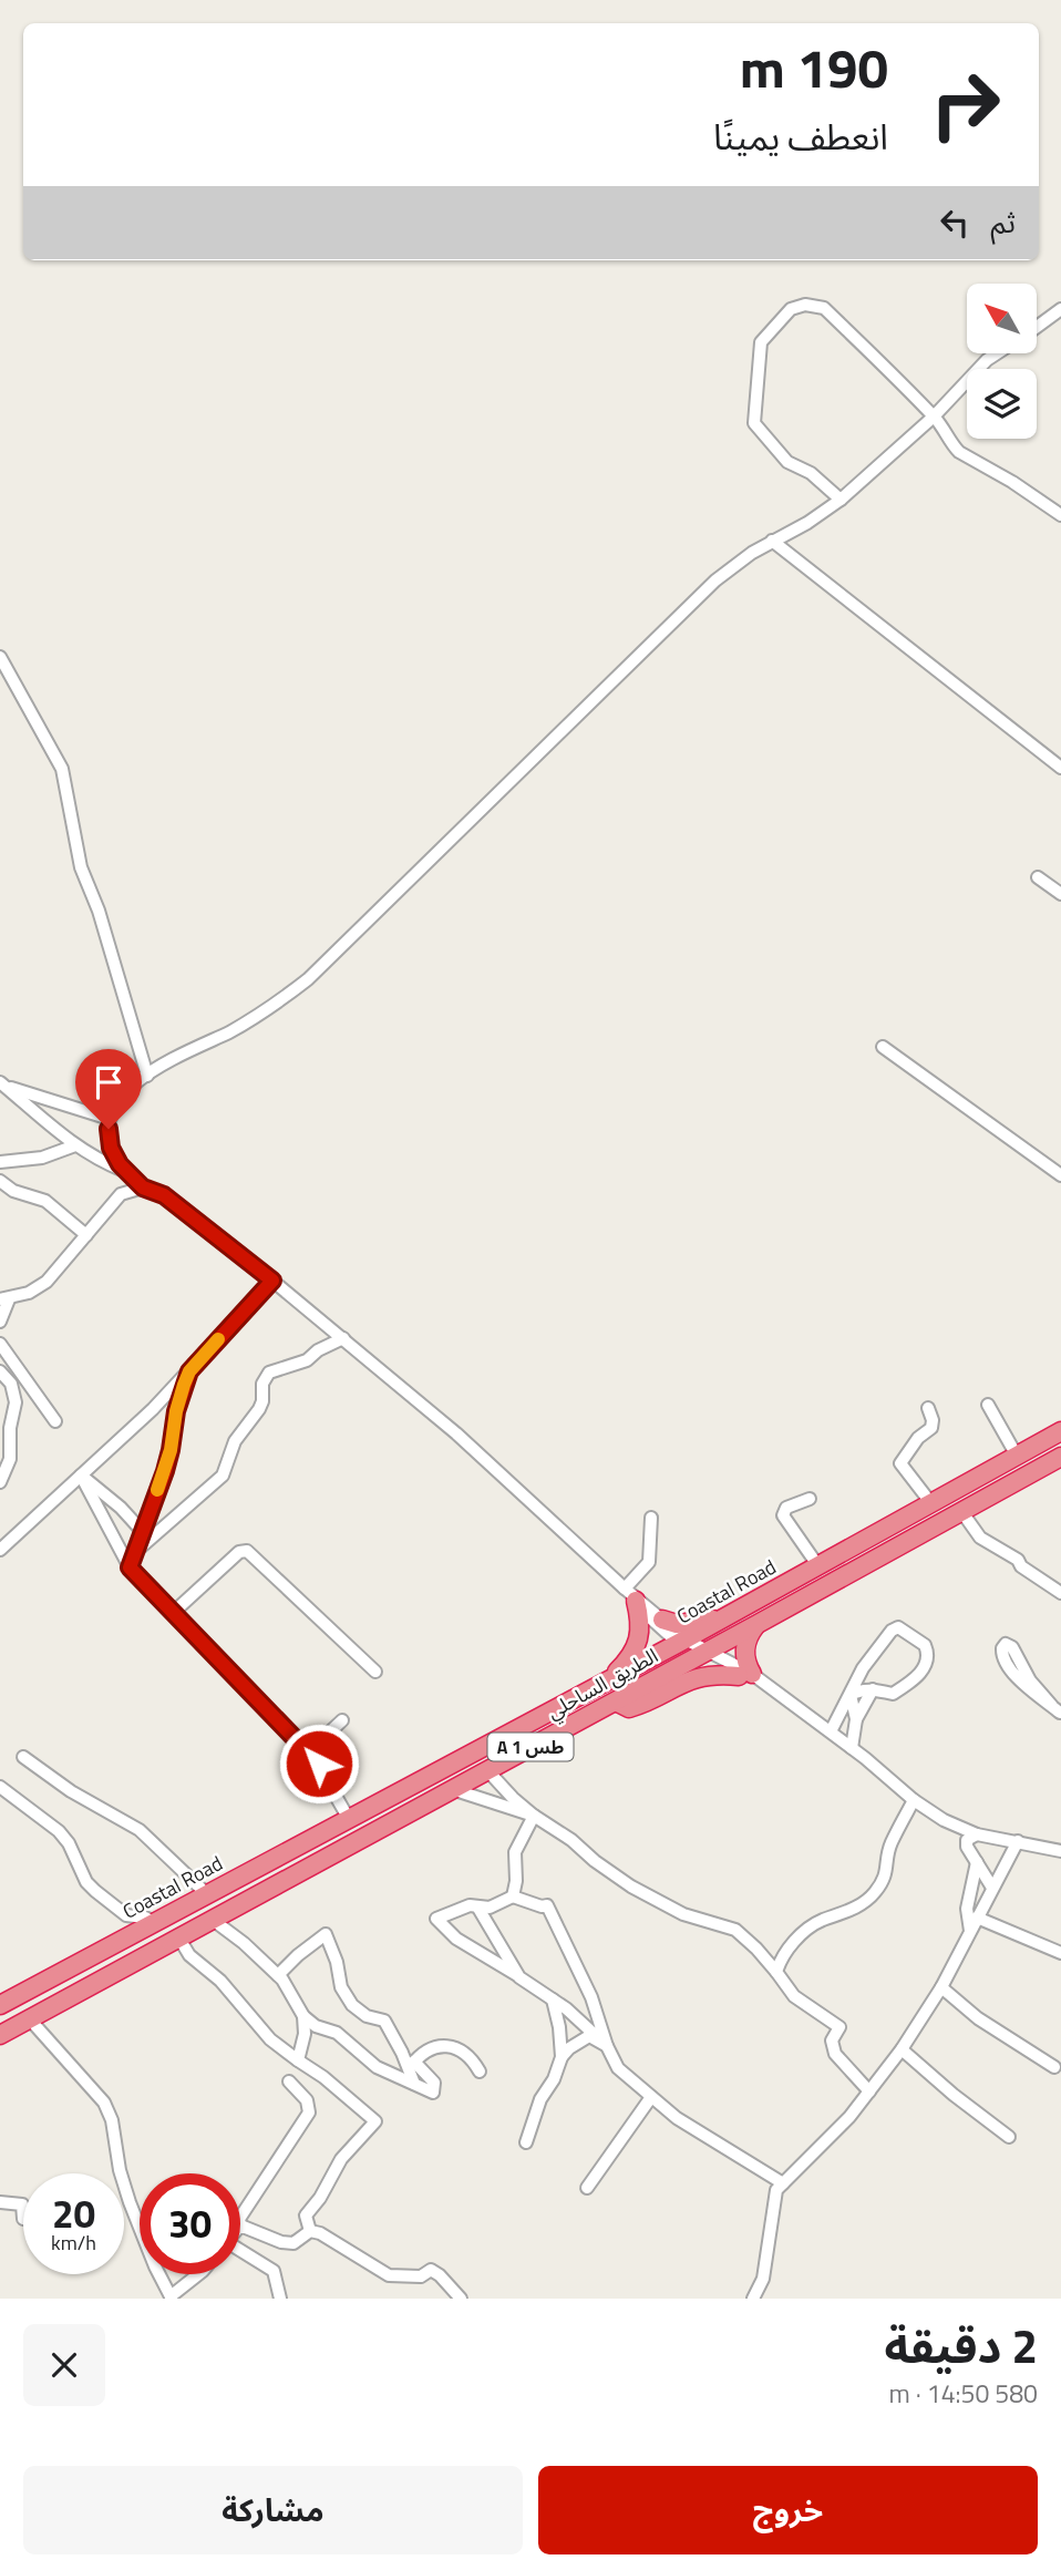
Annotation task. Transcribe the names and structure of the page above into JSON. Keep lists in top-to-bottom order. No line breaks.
{"streets":{"highway":["Coastal Road","الطريق الساحلي","A 1 طس"]},"north":"top left","page":{"turn":["190 m","انعطف يمينًا"],"then":"ثم","speed":"20 km/h","limit":"30","heading":["2 دقيقة","580 m · 14:50"],"buttons":["خروج","مشاركة"]}}
